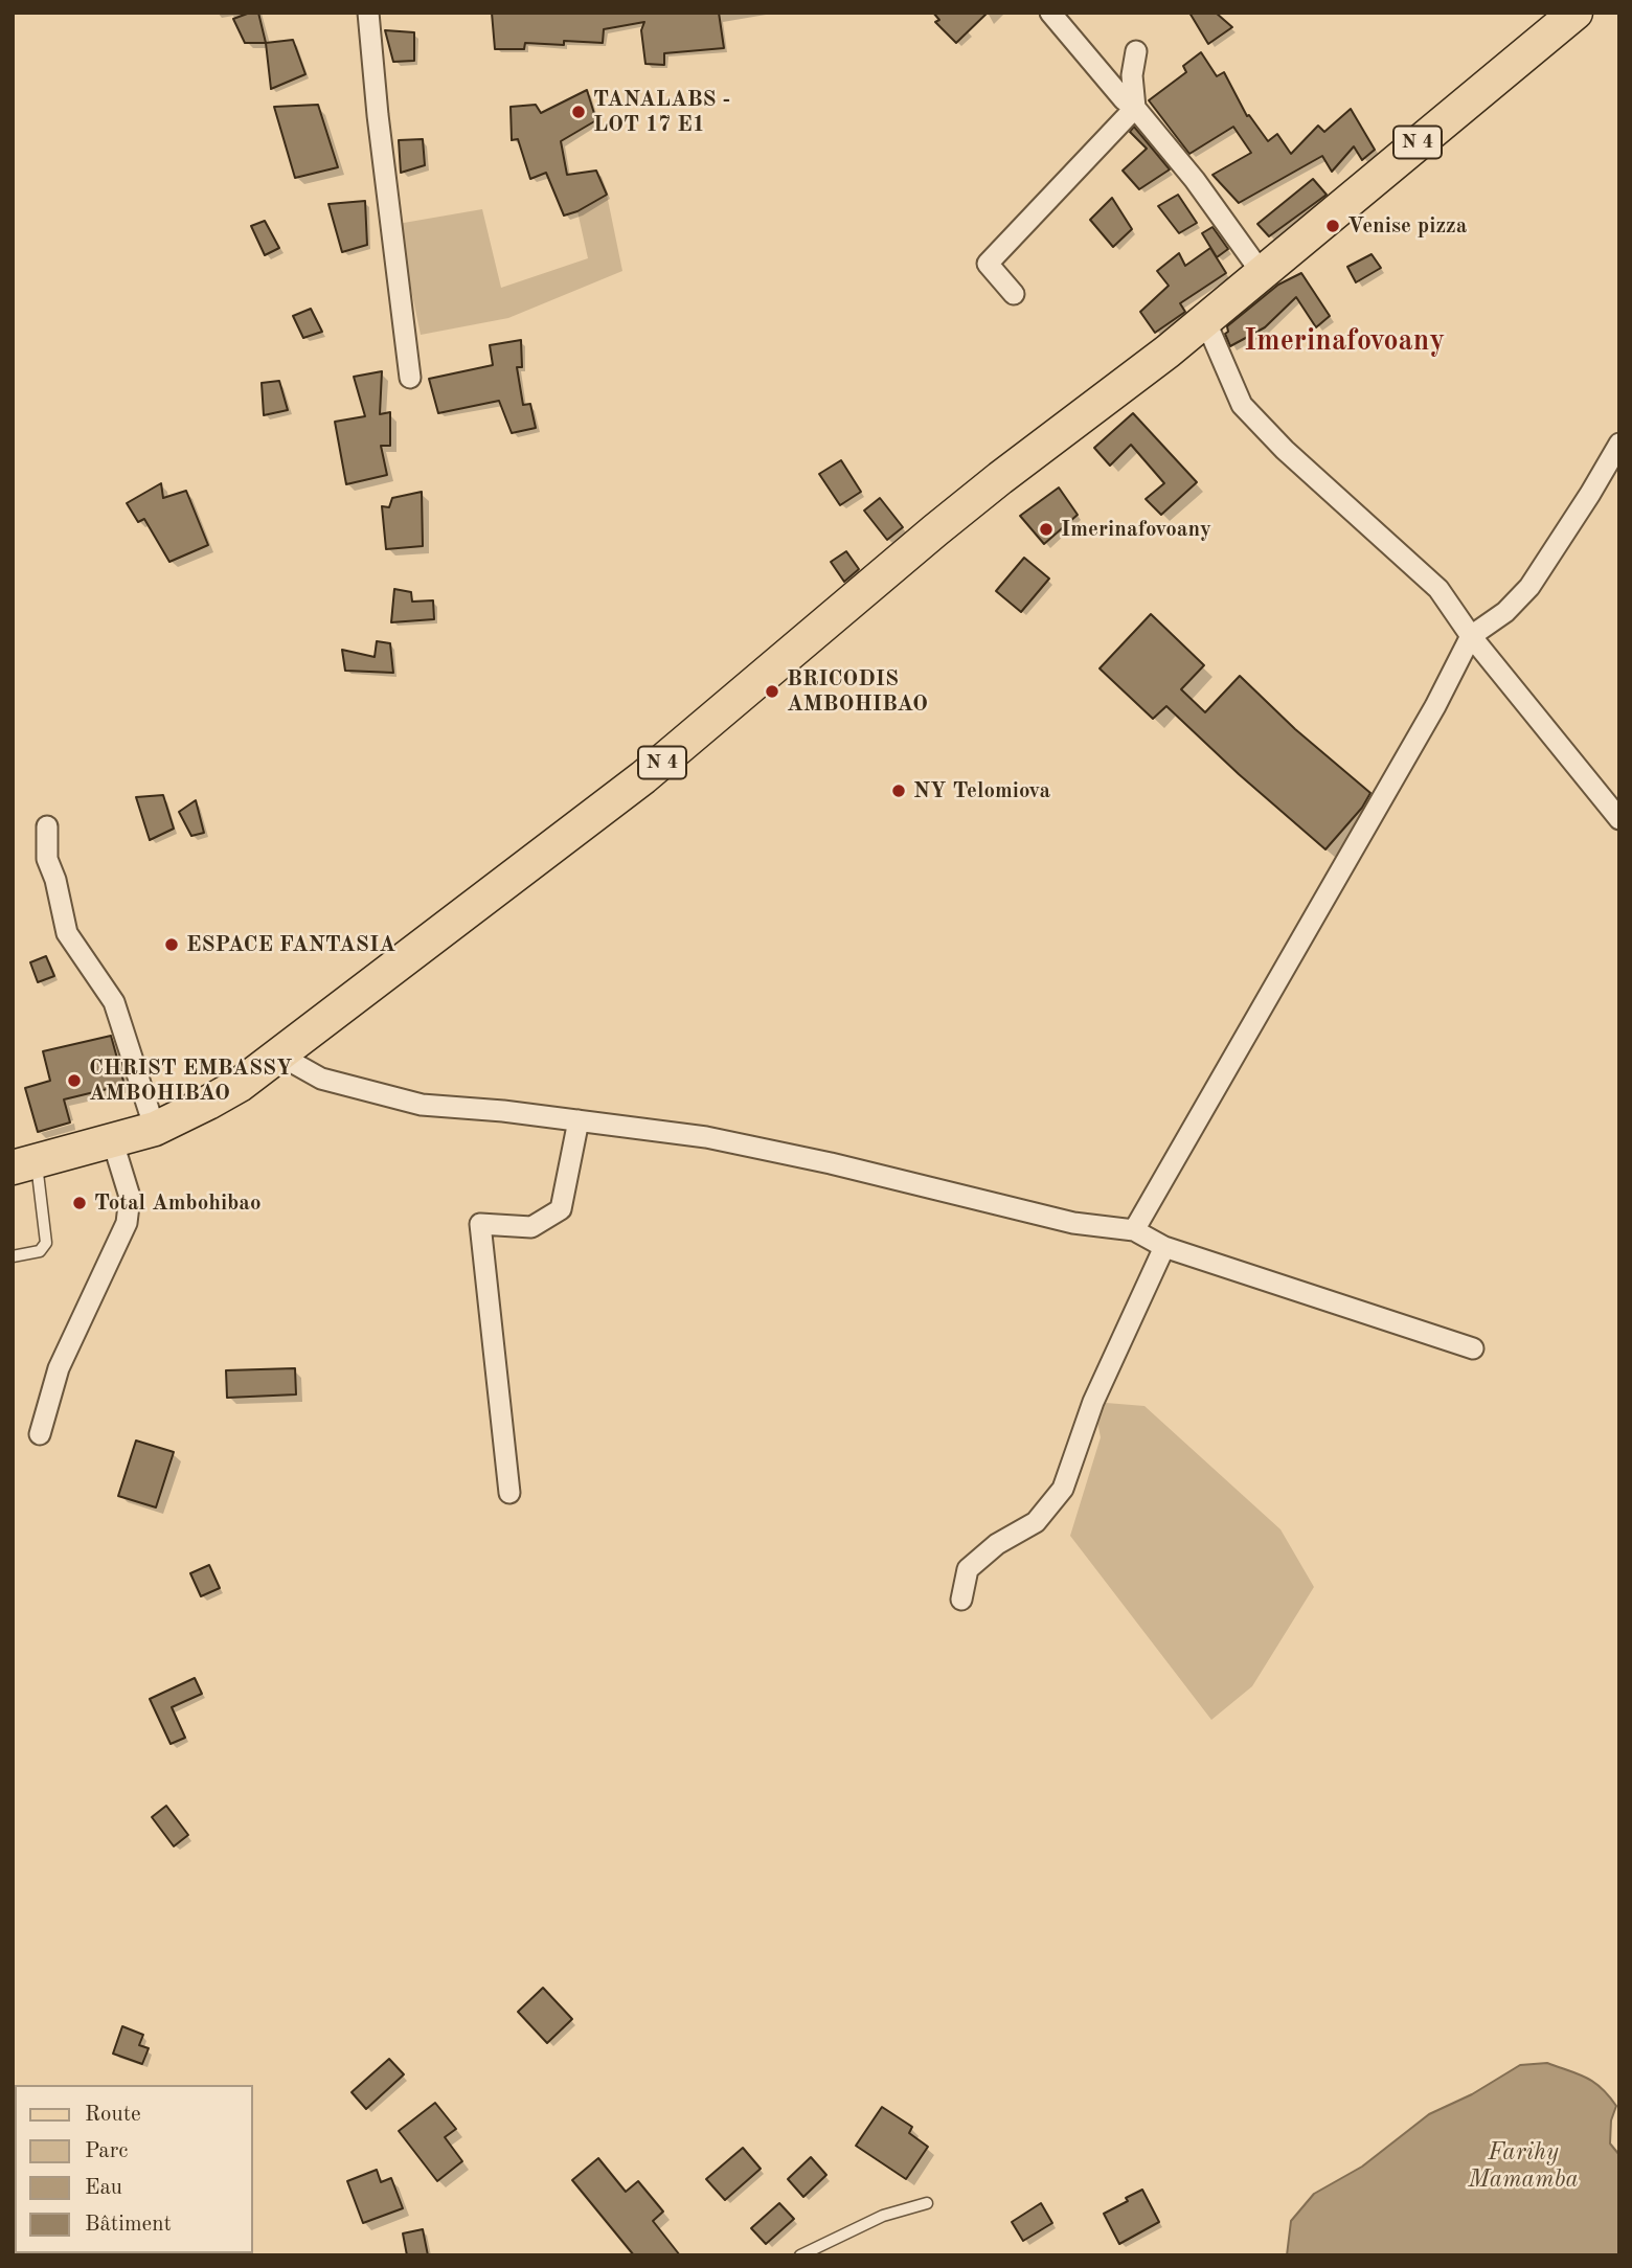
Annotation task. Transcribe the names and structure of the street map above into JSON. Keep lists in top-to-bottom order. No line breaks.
{"streets":{"main road":["N 4"]},"districts":["Imerinafovoany"],"water":["Farihy Mamamba"],"places":["TANALABS - LOT 17 E1","Venise pizza","Imerinafovoany","BRICODIS AMBOHIBAO","NY Telomiova","ESPACE FANTASIA","CHRIST EMBASSY AMBOHIBAO","Total Ambohibao"],"legend":["Route","Parc","Eau","Bâtiment"]}
